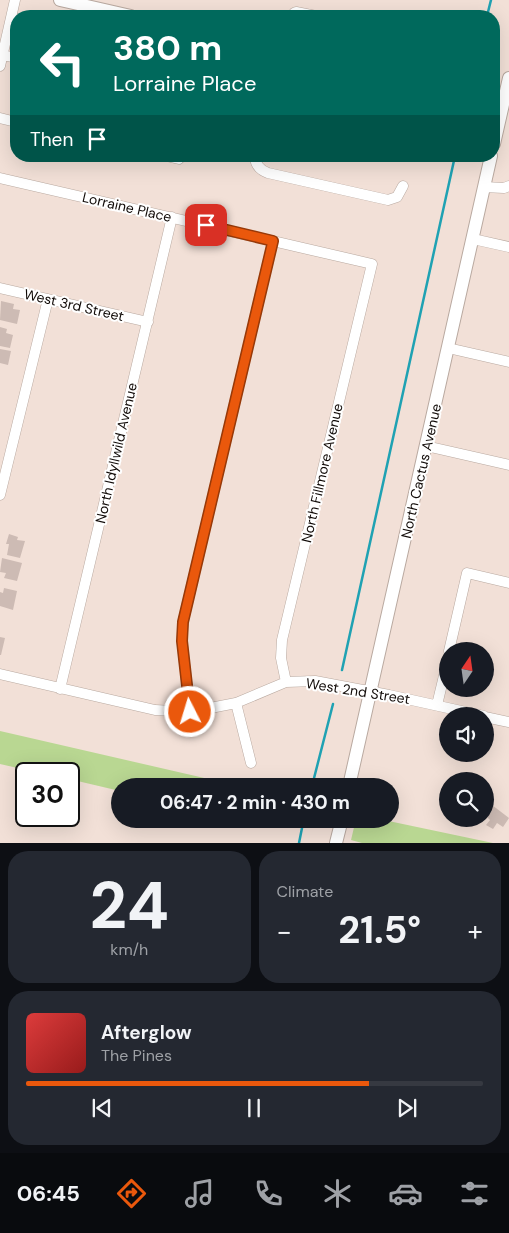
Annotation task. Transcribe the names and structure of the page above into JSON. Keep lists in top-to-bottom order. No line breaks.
{"streets":{"main road":["North Cactus Avenue"],"street":["Lorraine Place","West 3rd Street","North Idyllwild Avenue","North Fillmore Avenue","West 2nd Street"]},"crossings":[["Lorraine Place","North Idyllwild Avenue"],["Lorraine Place","North Fillmore Avenue"],["West 3rd Street","North Idyllwild Avenue"],["North Idyllwild Avenue","West 2nd Street"],["North Cactus Avenue","West 2nd Street"],["North Fillmore Avenue","West 2nd Street"]],"north":"top","page":{"turn":["380 m","Lorraine Place"],"then":"Then","limit":"30","trip":"06:47 · 2 min · 430 m","tile":[["24","km/h"],"Climate"],"heat":["−","21.5°","+"],"song":["Afterglow","The Pines"],"tabs":"06:45"}}
